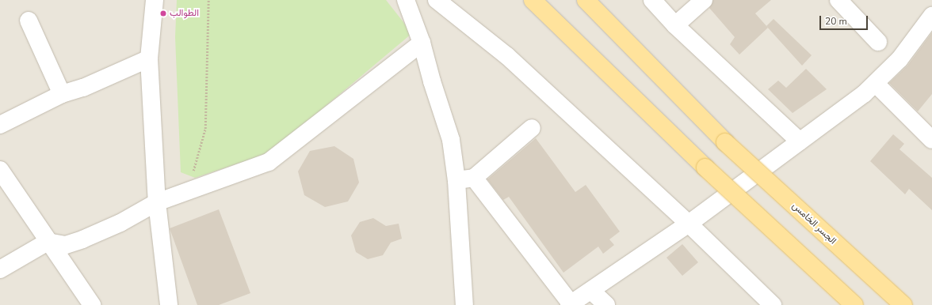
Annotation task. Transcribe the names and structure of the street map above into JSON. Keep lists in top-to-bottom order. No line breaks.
{"streets":{"main road":["الجسر الخامس"]},"places":["الطوالب"],"scale_bar":"20 m"}
